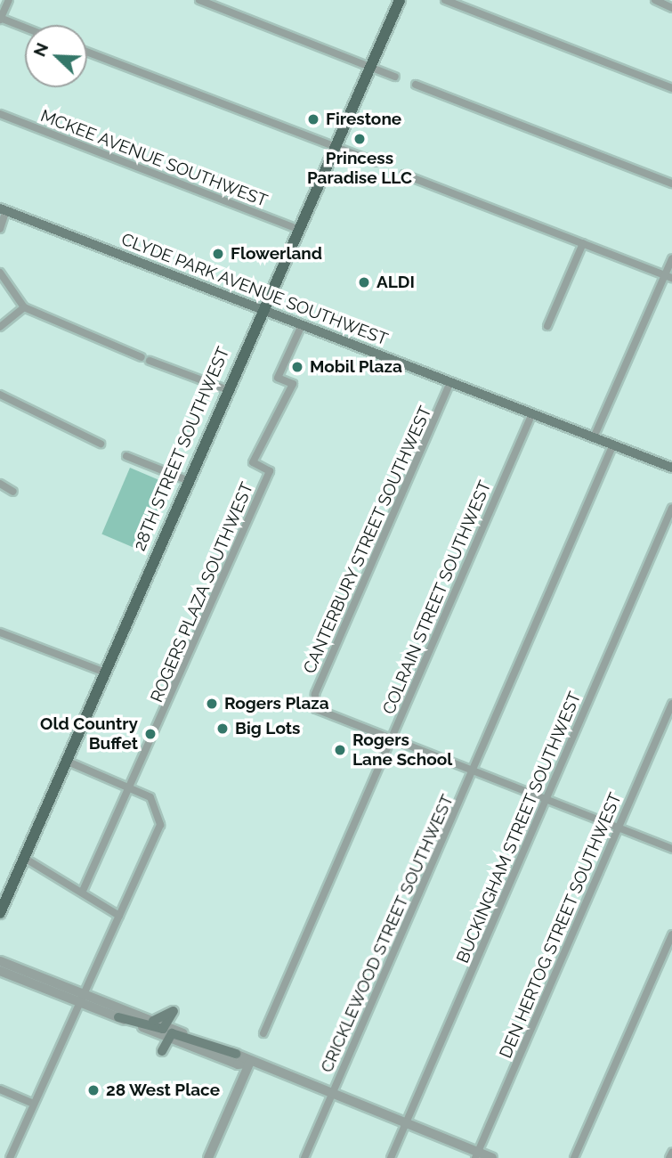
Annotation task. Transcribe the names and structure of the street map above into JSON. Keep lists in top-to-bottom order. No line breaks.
{"streets":{"main road":["CLYDE PARK AVENUE SOUTHWEST","28TH STREET SOUTHWEST"],"street":["MCKEE AVENUE SOUTHWEST","CANTERBURY STREET SOUTHWEST","ROGERS PLAZA SOUTHWEST","COLRAIN STREET SOUTHWEST","BUCKINGHAM STREET SOUTHWEST","DEN HERTOG STREET SOUTHWEST","CRICKLEWOOD STREET SOUTHWEST"]},"crossings":[["MCKEE AVENUE SOUTHWEST","28TH STREET SOUTHWEST"],["CLYDE PARK AVENUE SOUTHWEST","28TH STREET SOUTHWEST"],["CLYDE PARK AVENUE SOUTHWEST","CANTERBURY STREET SOUTHWEST"],["CLYDE PARK AVENUE SOUTHWEST","ROGERS PLAZA SOUTHWEST"],["CLYDE PARK AVENUE SOUTHWEST","COLRAIN STREET SOUTHWEST"],["CLYDE PARK AVENUE SOUTHWEST","CRICKLEWOOD STREET SOUTHWEST"],["CANTERBURY STREET SOUTHWEST","COLRAIN STREET SOUTHWEST"]],"places":["Firestone","Princess Paradise LLC","Flowerland","ALDI","Mobil Plaza","Rogers Plaza","Big Lots","Old Country Buffet","Rogers Lane School","28 West Place"],"north":"top left"}
